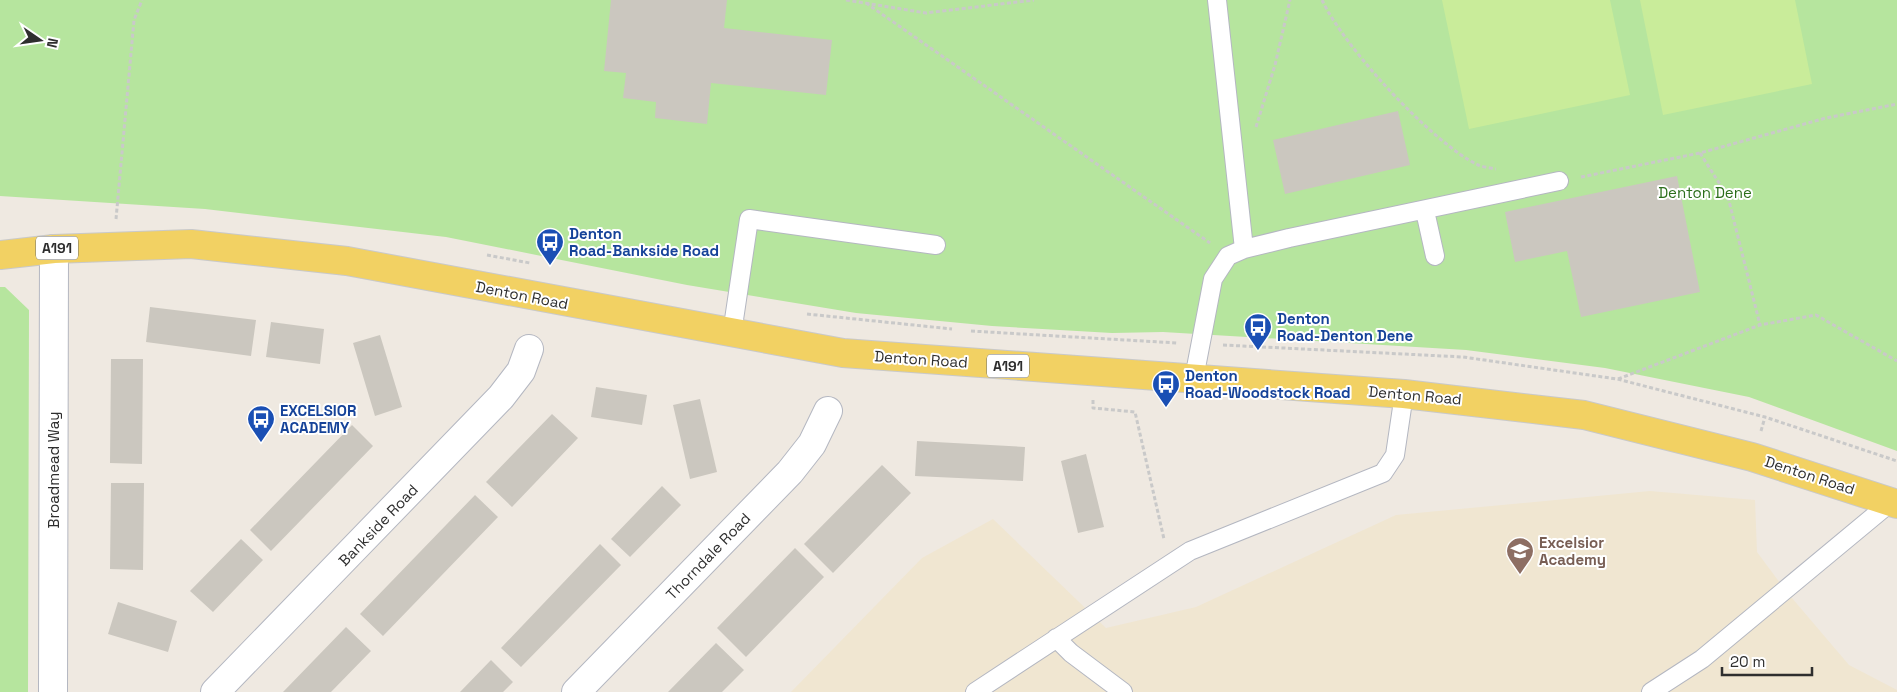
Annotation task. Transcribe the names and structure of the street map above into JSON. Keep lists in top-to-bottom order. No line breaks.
{"streets":{"main road":["A191","Denton Road"],"street":["Broadmead Way","Bankside Road","Thorndale Road"]},"crossings":[["Denton Road","Broadmead Way"]],"parks":["Denton Dene"],"places":{"bus stop":["Denton Road-Bankside Road","Denton Road-Denton Dene","Denton Road-Woodstock Road","EXCELSIOR ACADEMY"],"school or university":["Excelsior Academy"]},"scale_bar":"20 m","north":"right"}
